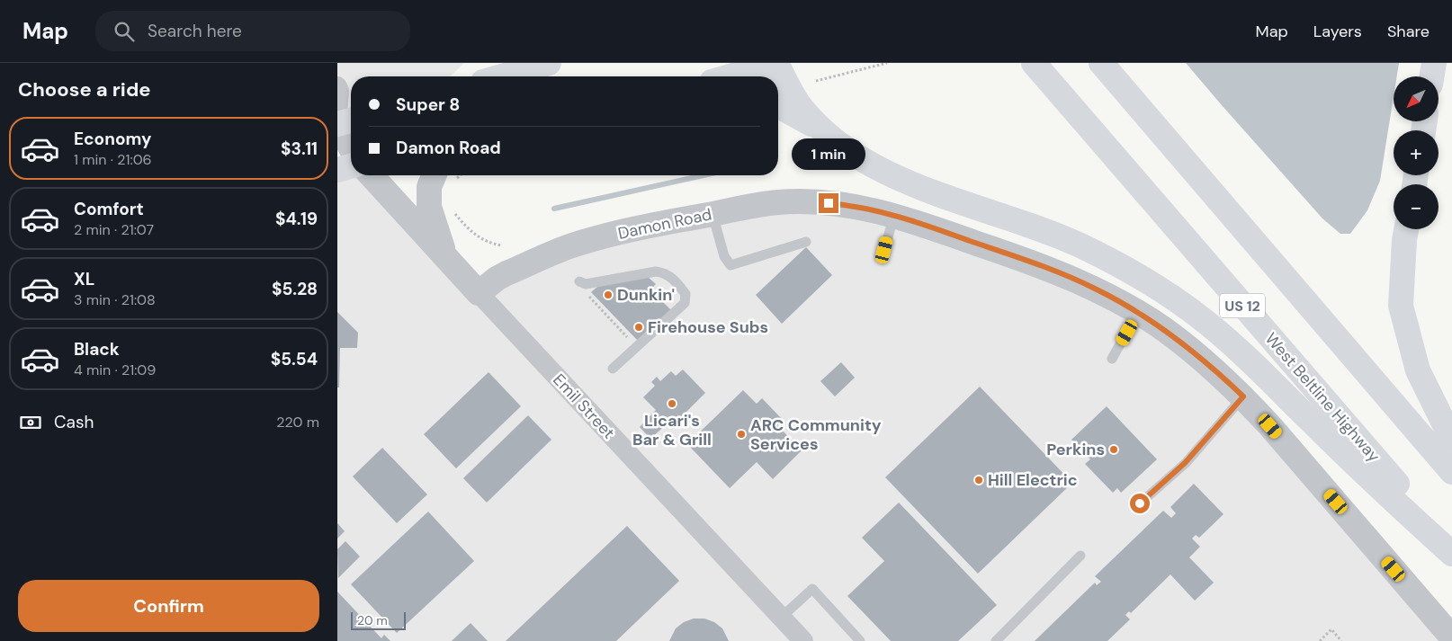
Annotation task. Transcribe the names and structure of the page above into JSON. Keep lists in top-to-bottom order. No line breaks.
{"streets":{"main road":["US 12","West Beltline Highway"],"street":["Damon Road","Emil Street"]},"crossings":[["Damon Road","Emil Street"]],"places":["Dunkin'","Firehouse Subs","Licari's Bar & Grill","ARC Community Services","Perkins","Hill Electric"],"scale_bar":"20 m","north":"bottom left","page":{"header":"Map","search":"Search here","nav":["Map","Layers","Share"],"heading":"Choose a ride","map_buttons":["+","−"],"banner":["Super 8","Damon Road"],"list":[{"name":"Economy","note":"1 min · 21:06","value":"$3.11"},{"name":"Comfort","note":"2 min · 21:07","value":"$4.19"},{"name":"XL","note":"3 min · 21:08","value":"$5.28"},{"name":"Black","note":"4 min · 21:09","value":"$5.54"}],"bubble":"1 min","pay":["Cash","220 m"],"buttons":"Confirm","scale":"20 m"}}
